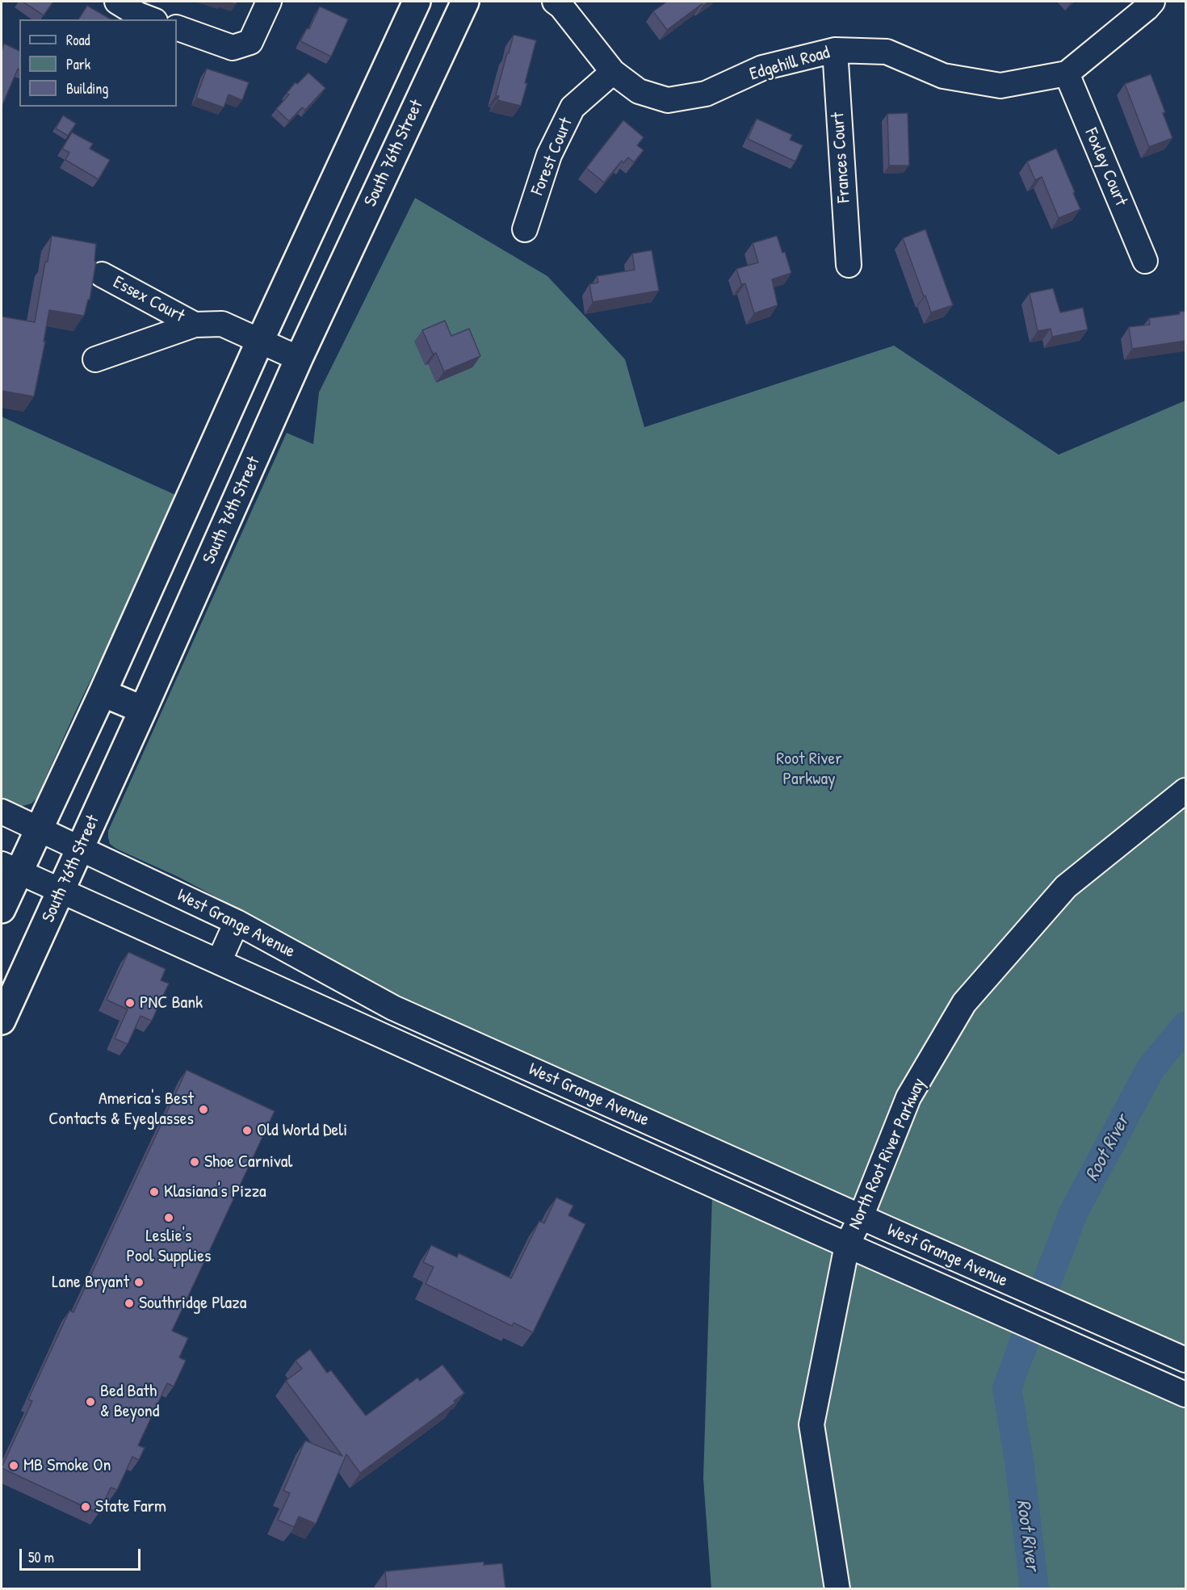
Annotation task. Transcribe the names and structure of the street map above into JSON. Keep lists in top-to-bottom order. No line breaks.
{"streets":{"main road":["South 76th Street"],"street":["Edgehill Road","Forest Court","Frances Court","Foxley Court","Essex Court","West Grange Avenue","North Root River Parkway"]},"crossings":[["Edgehill Road","Forest Court"],["Edgehill Road","Frances Court"],["Edgehill Road","Foxley Court"],["South 76th Street","Essex Court"],["South 76th Street","West Grange Avenue"],["West Grange Avenue","North Root River Parkway"]],"water":["Root River"],"parks":["Root River Parkway"],"places":["PNC Bank","America's Best Contacts & Eyeglasses","Old World Deli","Shoe Carnival","Klasiana's Pizza","Leslie's Pool Supplies","Lane Bryant","Southridge Plaza","Bed Bath & Beyond","MB Smoke On","State Farm"],"legend":["Road","Park","Building"],"scale_bar":"50 m"}
